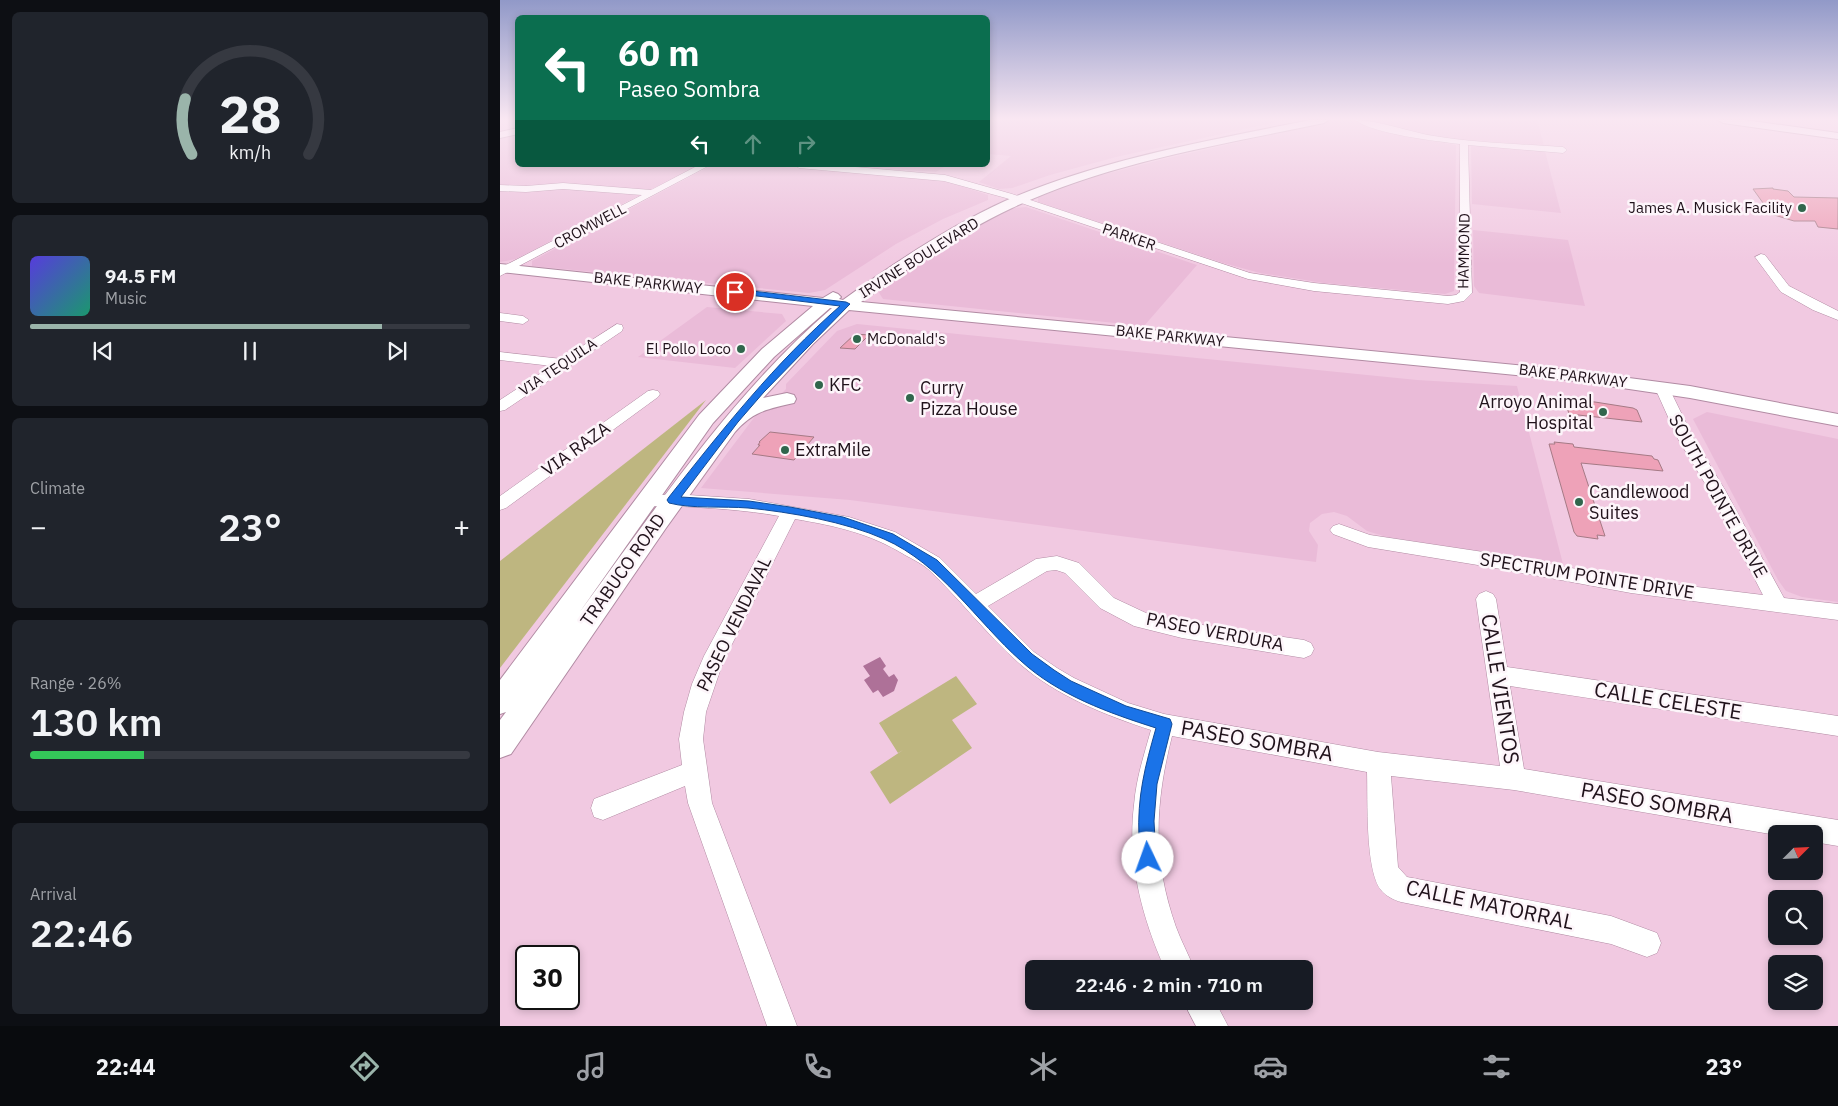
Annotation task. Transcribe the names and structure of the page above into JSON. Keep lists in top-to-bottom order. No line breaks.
{"streets":{"main road":["IRVINE BOULEVARD","BAKE PARKWAY","TRABUCO ROAD"],"street":["CROMWELL","PARKER","HAMMOND","VIA TEQUILA","VIA RAZA","SOUTH POINTE DRIVE","SPECTRUM POINTE DRIVE","PASEO VENDAVAL","PASEO VERDURA","CALLE VIENTOS","CALLE CELESTE","PASEO SOMBRA","CALLE MATORRAL"]},"crossings":[["CROMWELL","BAKE PARKWAY"],["PARKER","HAMMOND"],["PARKER","IRVINE BOULEVARD"],["IRVINE BOULEVARD","BAKE PARKWAY"],["IRVINE BOULEVARD","TRABUCO ROAD"],["BAKE PARKWAY","SOUTH POINTE DRIVE"],["BAKE PARKWAY","TRABUCO ROAD"],["SOUTH POINTE DRIVE","SPECTRUM POINTE DRIVE"],["TRABUCO ROAD","PASEO SOMBRA"],["PASEO VENDAVAL","PASEO SOMBRA"],["PASEO VERDURA","PASEO SOMBRA"],["CALLE VIENTOS","CALLE CELESTE"],["CALLE VIENTOS","PASEO SOMBRA"],["PASEO SOMBRA","CALLE MATORRAL"]],"places":["James A. Musick Facility","McDonald's","El Pollo Loco","KFC","Curry Pizza House","Arroyo Animal Hospital","ExtraMile","Candlewood Suites"],"north":"top right","page":{"turn":["60 m","Paseo Sombra"],"song":["94.5 FM","Music"],"tile":["Climate",["Range · 26%","130 km"],["Arrival","22:46"]],"heat":["−","23°","+"],"limit":"30","trip":"22:46 · 2 min · 710 m","tabs":["22:44","23°"],"gauge":["28","km/h"]}}
